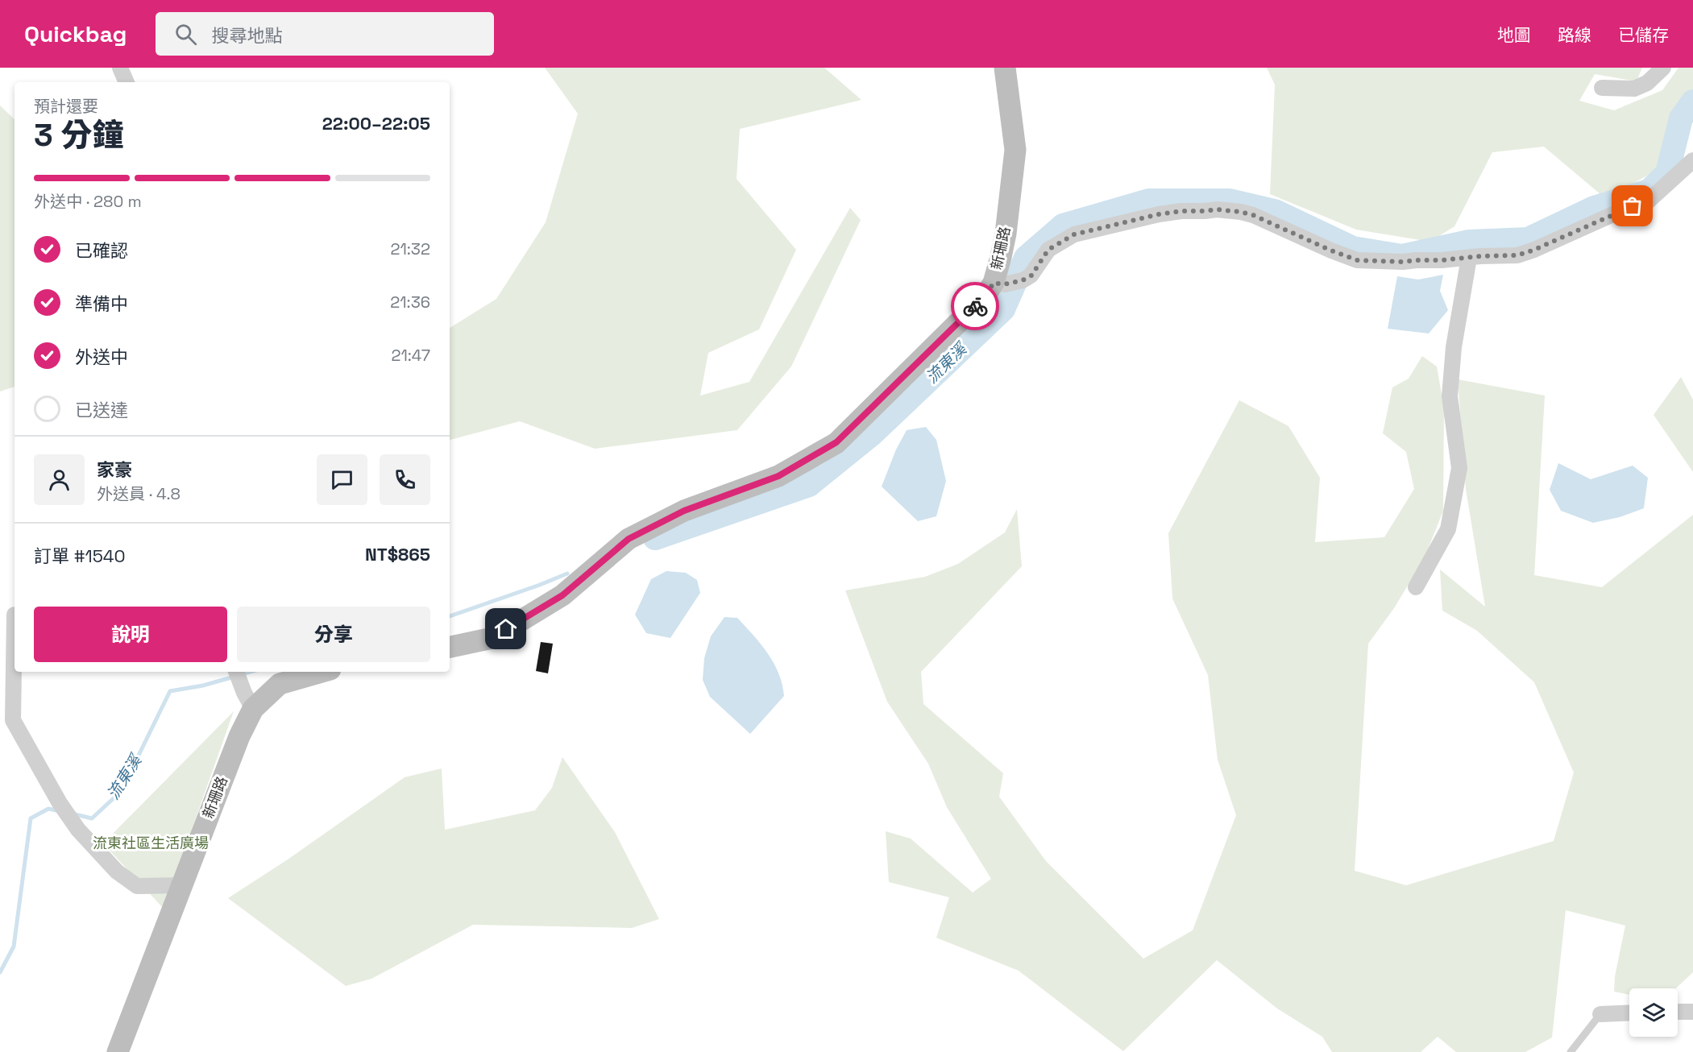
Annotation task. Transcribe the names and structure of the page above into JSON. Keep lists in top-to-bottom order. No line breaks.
{"streets":{"street":["新珊路"]},"water":["流東溪"],"parks":["流東社區生活廣場"],"page":{"header":"Quickbag","search":"搜尋地點","nav":["地圖","路線","已儲存"],"heading":["3 分鐘","預計還要","22:00–22:05"],"panel":["家豪","外送員 · 4.8","訂單 #1540","NT$865"],"bar":"外送中 · 280 m","list":[["已確認","21:32"],["準備中","21:36"],["外送中","21:47"],"已送達"],"buttons":["說明","分享"]}}
